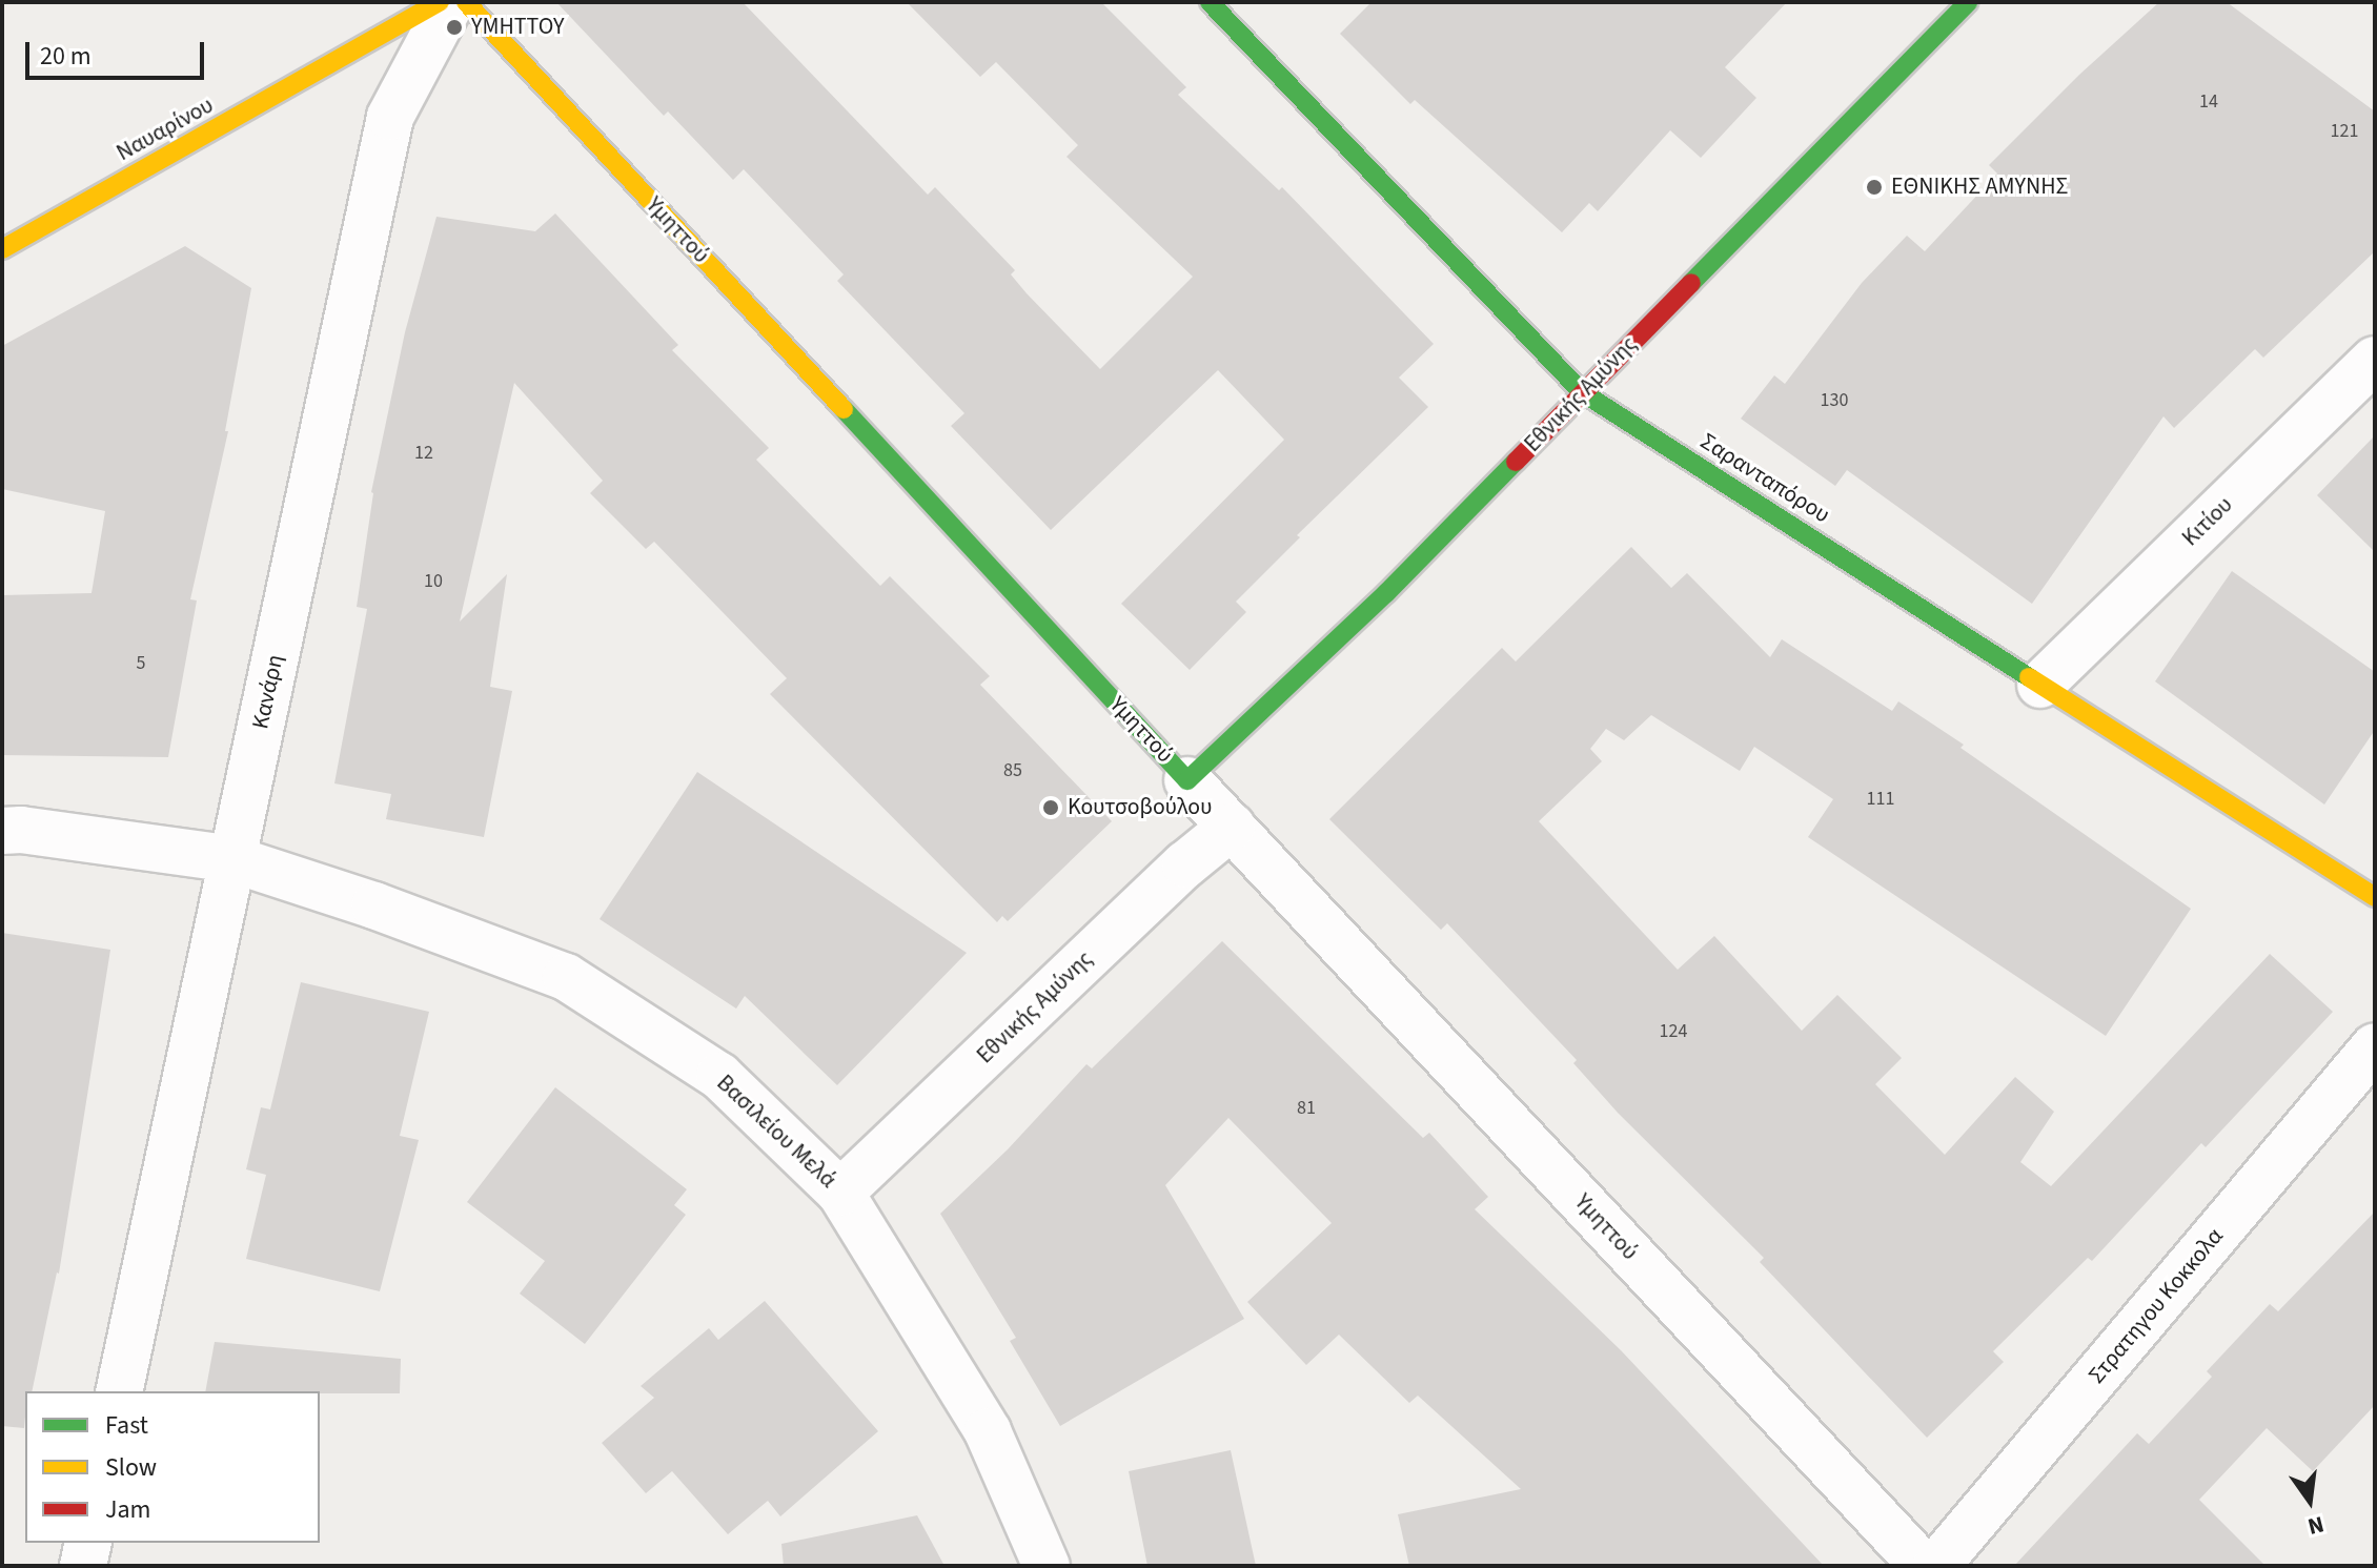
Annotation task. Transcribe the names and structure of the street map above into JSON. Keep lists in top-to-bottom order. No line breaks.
{"streets":{"street":["Ναυαρίνου","Υμηττού","Εθνικής Αμύνης","Σαρανταπόρου","Κιτίου","Κανάρη","Βασιλείου Μελά","Στρατηγου Κοκκολα"]},"crossings":[["Υμηττού","Εθνικής Αμύνης"],["Εθνικής Αμύνης","Σαρανταπόρου"],["Εθνικής Αμύνης","Βασιλείου Μελά"],["Σαρανταπόρου","Κιτίου"],["Κανάρη","Βασιλείου Μελά"]],"places":["ΥΜΗΤΤΟΥ","ΕΘΝΙΚΗΣ ΑΜΥΝΗΣ","Κουτσοβούλου"],"house_numbers":["14","121","130","12","10","5","85","111","124","81"],"legend":["Fast","Slow","Jam"],"scale_bar":"20 m","north":"bottom"}
